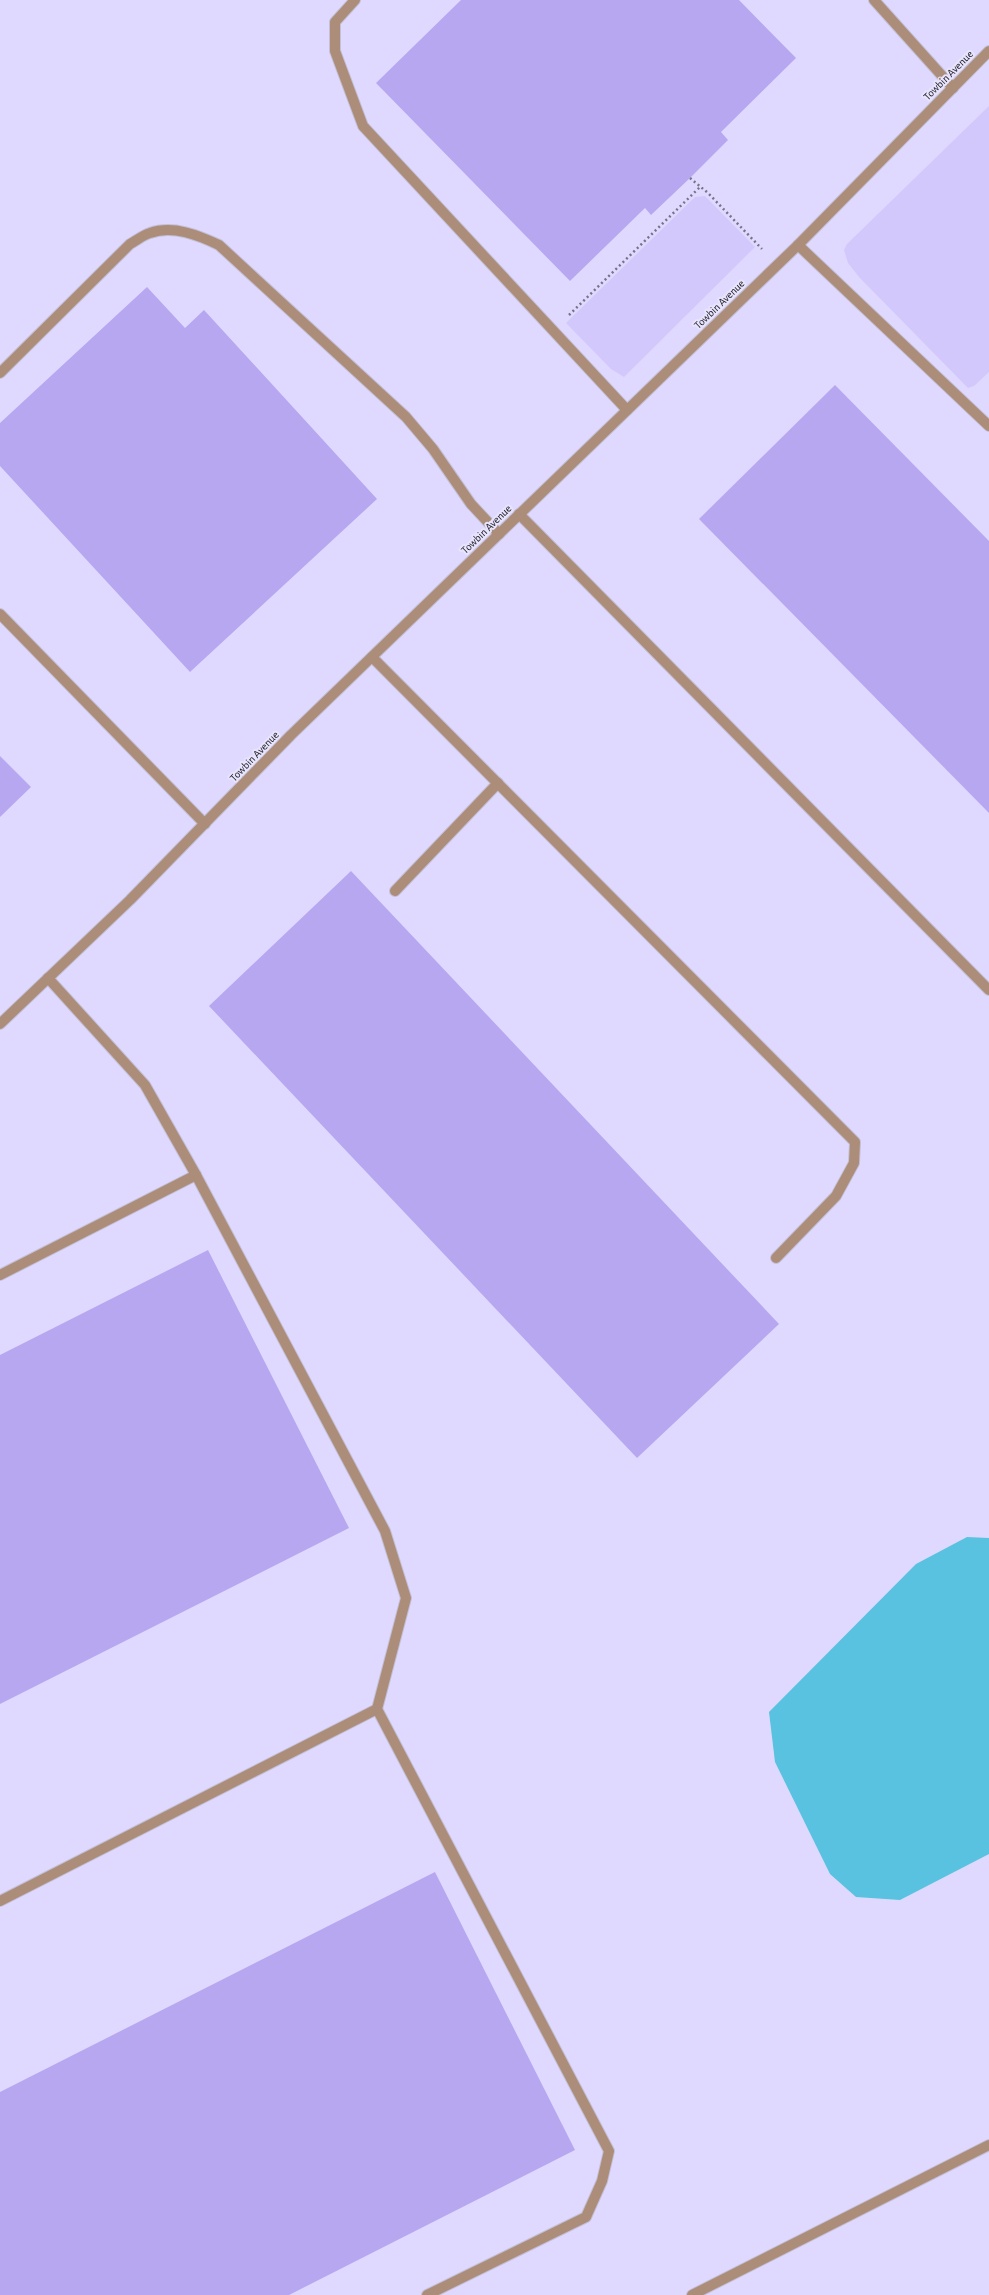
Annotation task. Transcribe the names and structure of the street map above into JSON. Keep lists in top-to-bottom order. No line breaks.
{"streets":{"street":["Towbin Avenue"]}}
